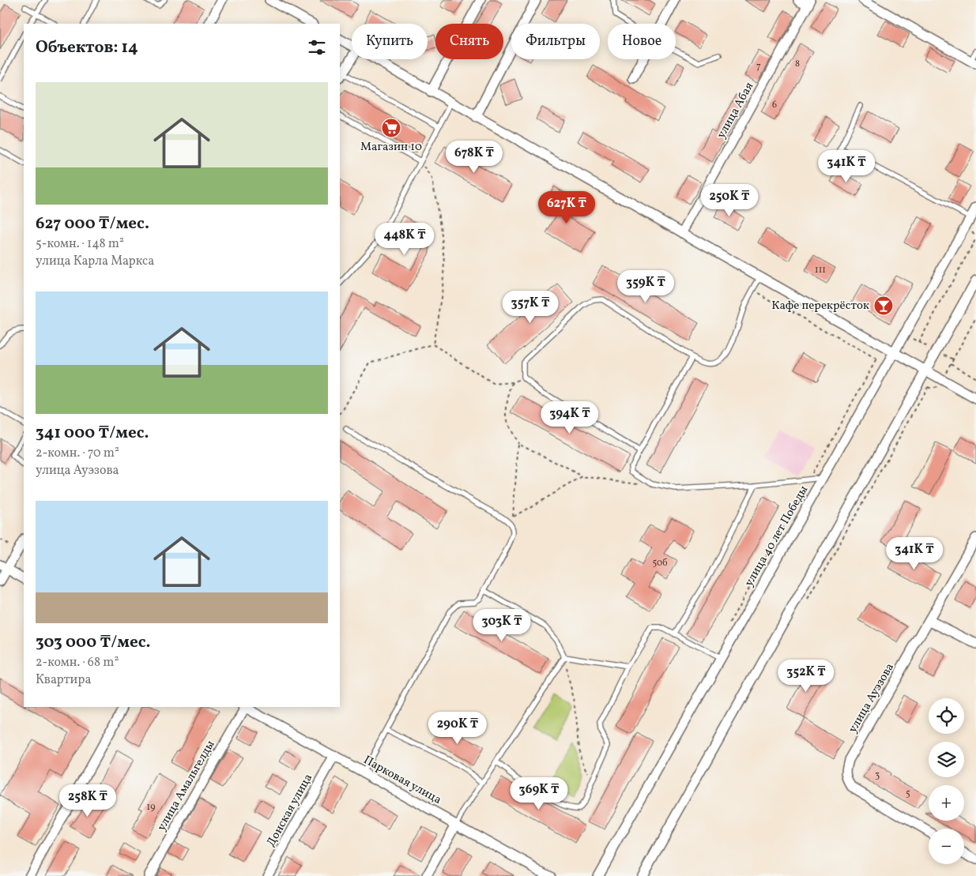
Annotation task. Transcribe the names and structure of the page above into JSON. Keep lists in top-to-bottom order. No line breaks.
{"streets":{"street":["улица Абая","улица 40 лет Победы","улица Ауэзова","Парковая улица","улица Амальгелды","Донская улица"]},"crossings":[["Парковая улица","Донская улица"]],"places":{"supermarket":["Магазин 10"],"bar":["Кафе перекрёсток"]},"house_numbers":["8","7","6","111","50б","3","5","19"],"page":{"chip":["Купить","Снять","Фильтры","Новое"],"heading":"Объектов: 14","list":[{"name":"627 000 ₸/мес.","note":"5-комн. · 148 m² · улица Карла Маркса"},{"name":"341 000 ₸/мес.","note":"2-комн. · 70 m² · улица Ауэзова"},{"name":"303 000 ₸/мес.","note":"2-комн. · 68 m² · Квартира"}],"price":["678K ₸","341K ₸","250K ₸","627K ₸","448K ₸","359K ₸","357K ₸","394K ₸","341K ₸","303K ₸","352K ₸","290K ₸","369K ₸","258K ₸"],"map_buttons":["+","−"]}}
